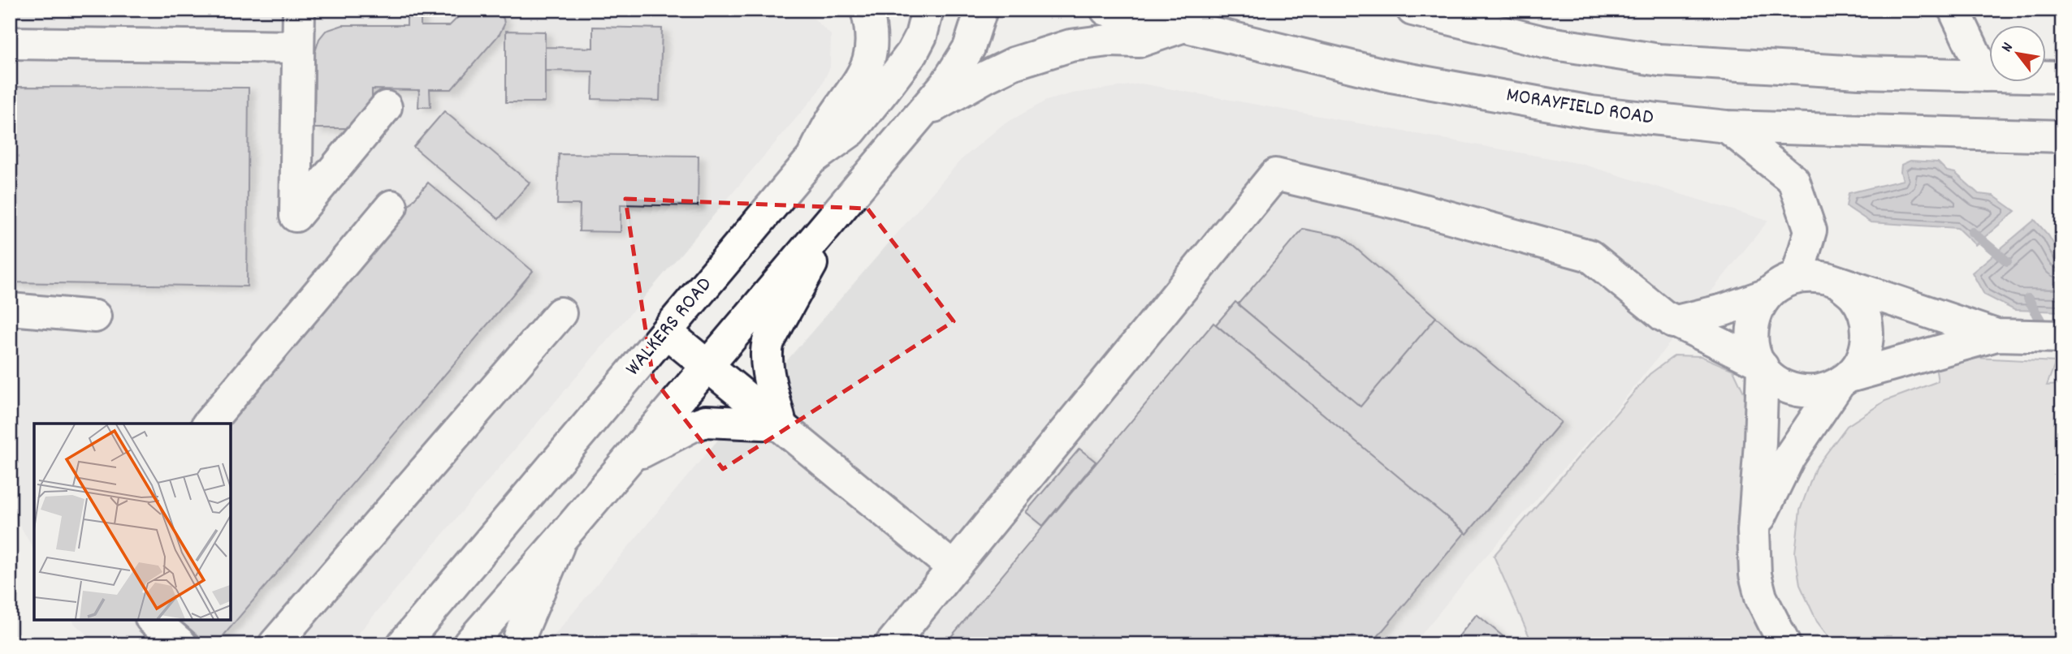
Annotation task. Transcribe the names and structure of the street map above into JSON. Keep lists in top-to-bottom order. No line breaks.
{"streets":{"main road":["MORAYFIELD ROAD","WALKERS ROAD"]},"north":"top left"}
